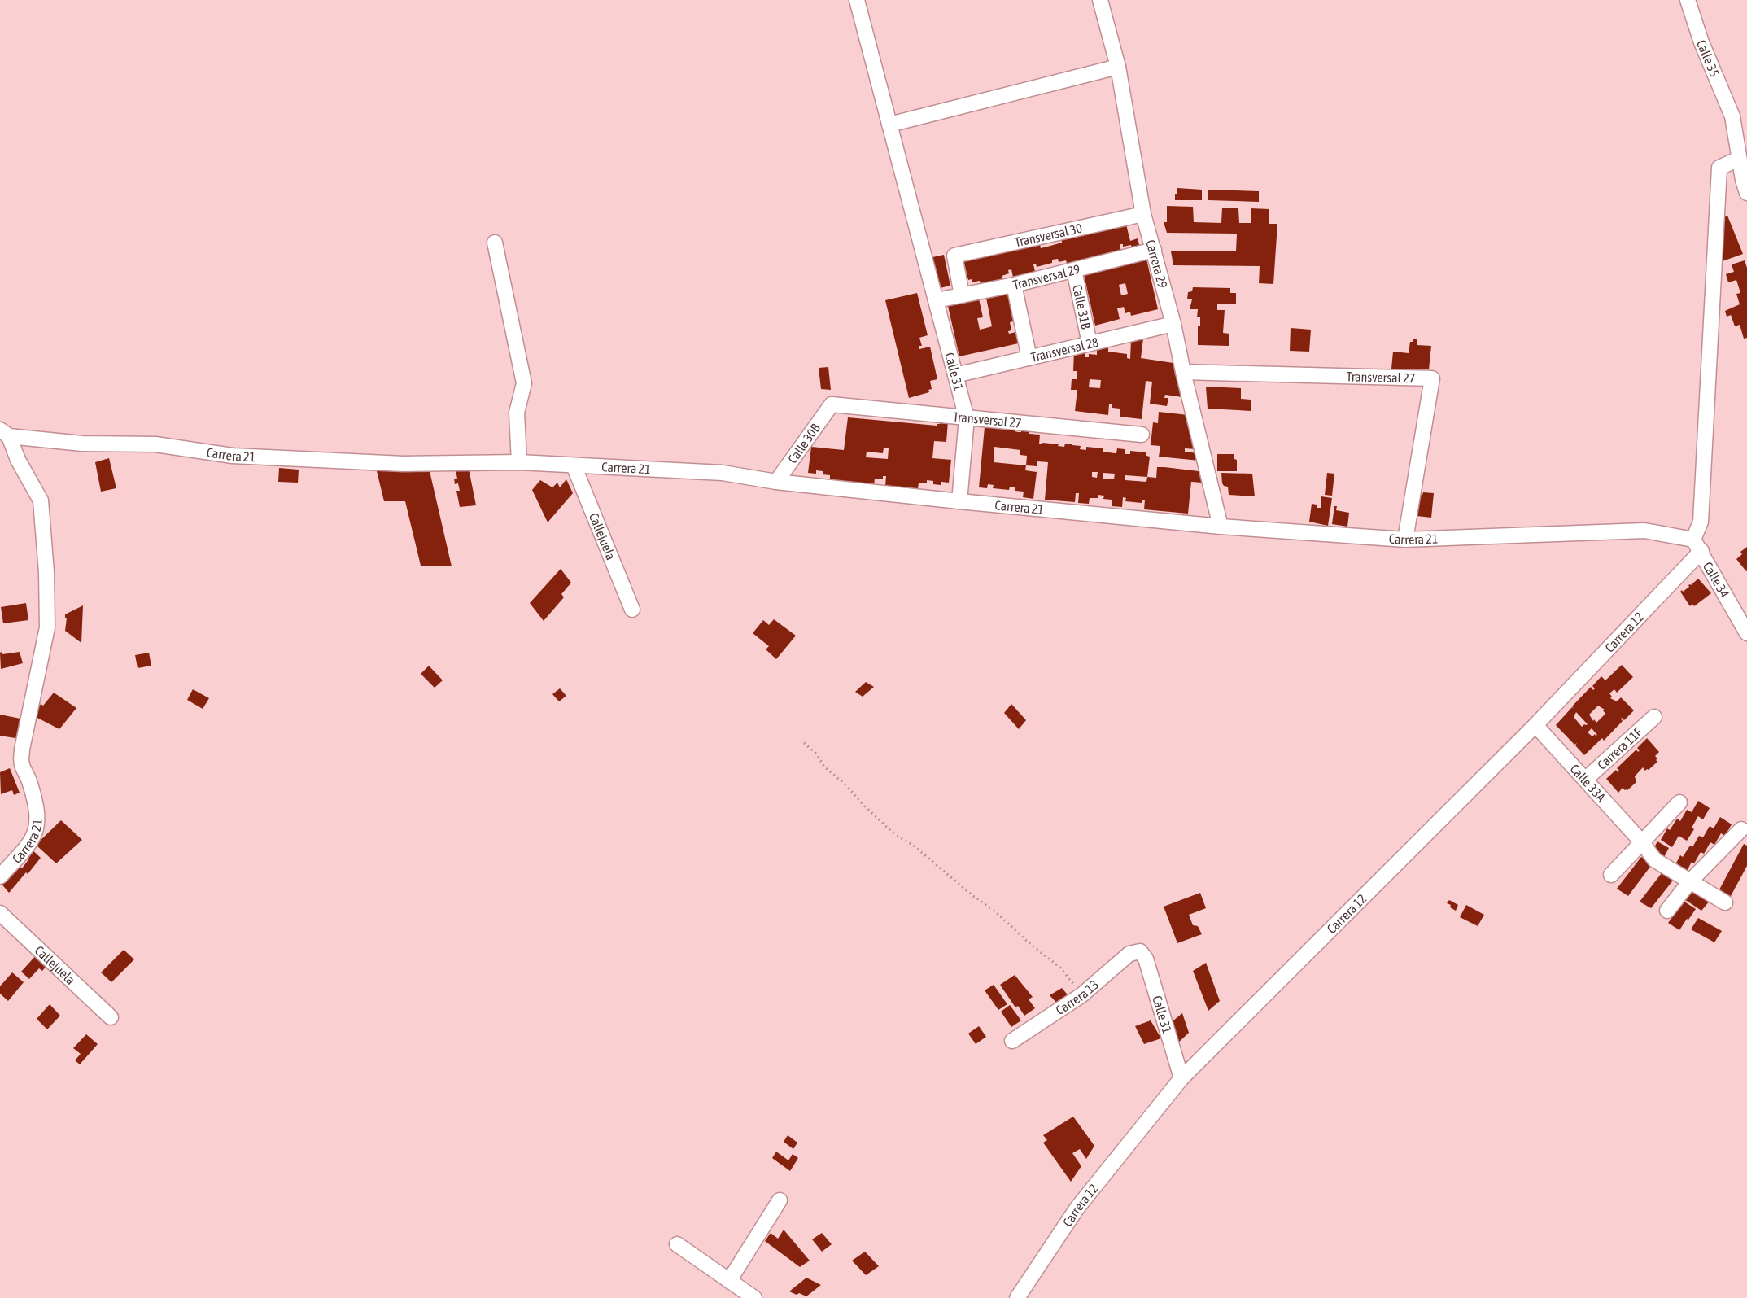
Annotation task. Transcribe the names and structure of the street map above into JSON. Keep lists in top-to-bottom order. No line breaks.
{"streets":{"street":["Calle 35","Transversal 30","Carrera 29","Transversal 29","Calle 31B","Transversal 28","Calle 31","Transversal 27","Calle 30B","Carrera 21","Callejuela","Calle 34","Carrera 12","Carrera 11F","Calle 33A","Carrera 13"]},"crossings":[["Transversal 30","Carrera 29"],["Transversal 30","Transversal 29"],["Carrera 29","Transversal 29"],["Carrera 29","Transversal 28"],["Carrera 29","Transversal 27"],["Carrera 29","Carrera 21"],["Transversal 29","Calle 31B"],["Transversal 29","Calle 31"],["Calle 31B","Transversal 28"],["Transversal 28","Calle 31"],["Calle 31","Transversal 27"],["Calle 31","Carrera 21"],["Calle 31","Carrera 12"],["Calle 31","Carrera 13"],["Transversal 27","Calle 30B"],["Transversal 27","Carrera 21"],["Calle 30B","Carrera 21"],["Carrera 21","Callejuela"],["Carrera 21","Calle 34"],["Carrera 21","Carrera 12"],["Calle 34","Carrera 12"],["Carrera 12","Calle 33A"],["Carrera 11F","Calle 33A"]]}
